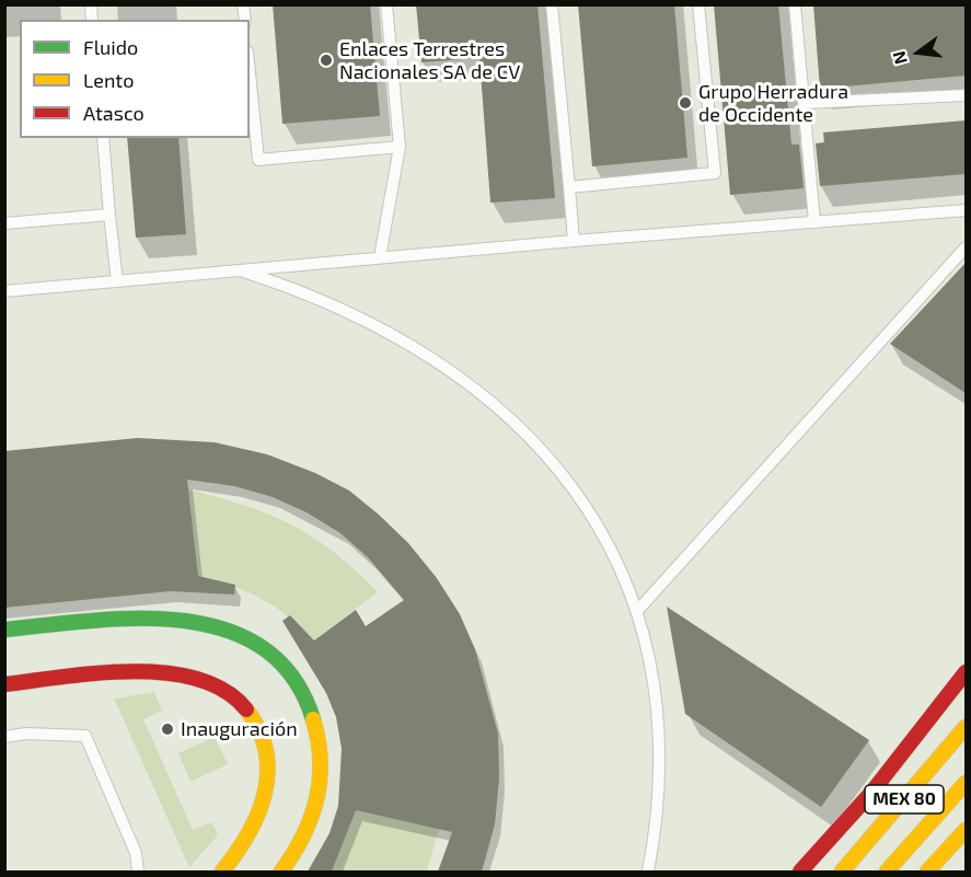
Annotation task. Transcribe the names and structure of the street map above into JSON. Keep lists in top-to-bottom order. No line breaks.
{"streets":{"street":["MEX 80"]},"places":["Enlaces Terrestres Nacionales SA de CV","Grupo Herradura de Occidente","Inauguración"],"legend":["Fluido","Lento","Atasco"],"north":"left"}
